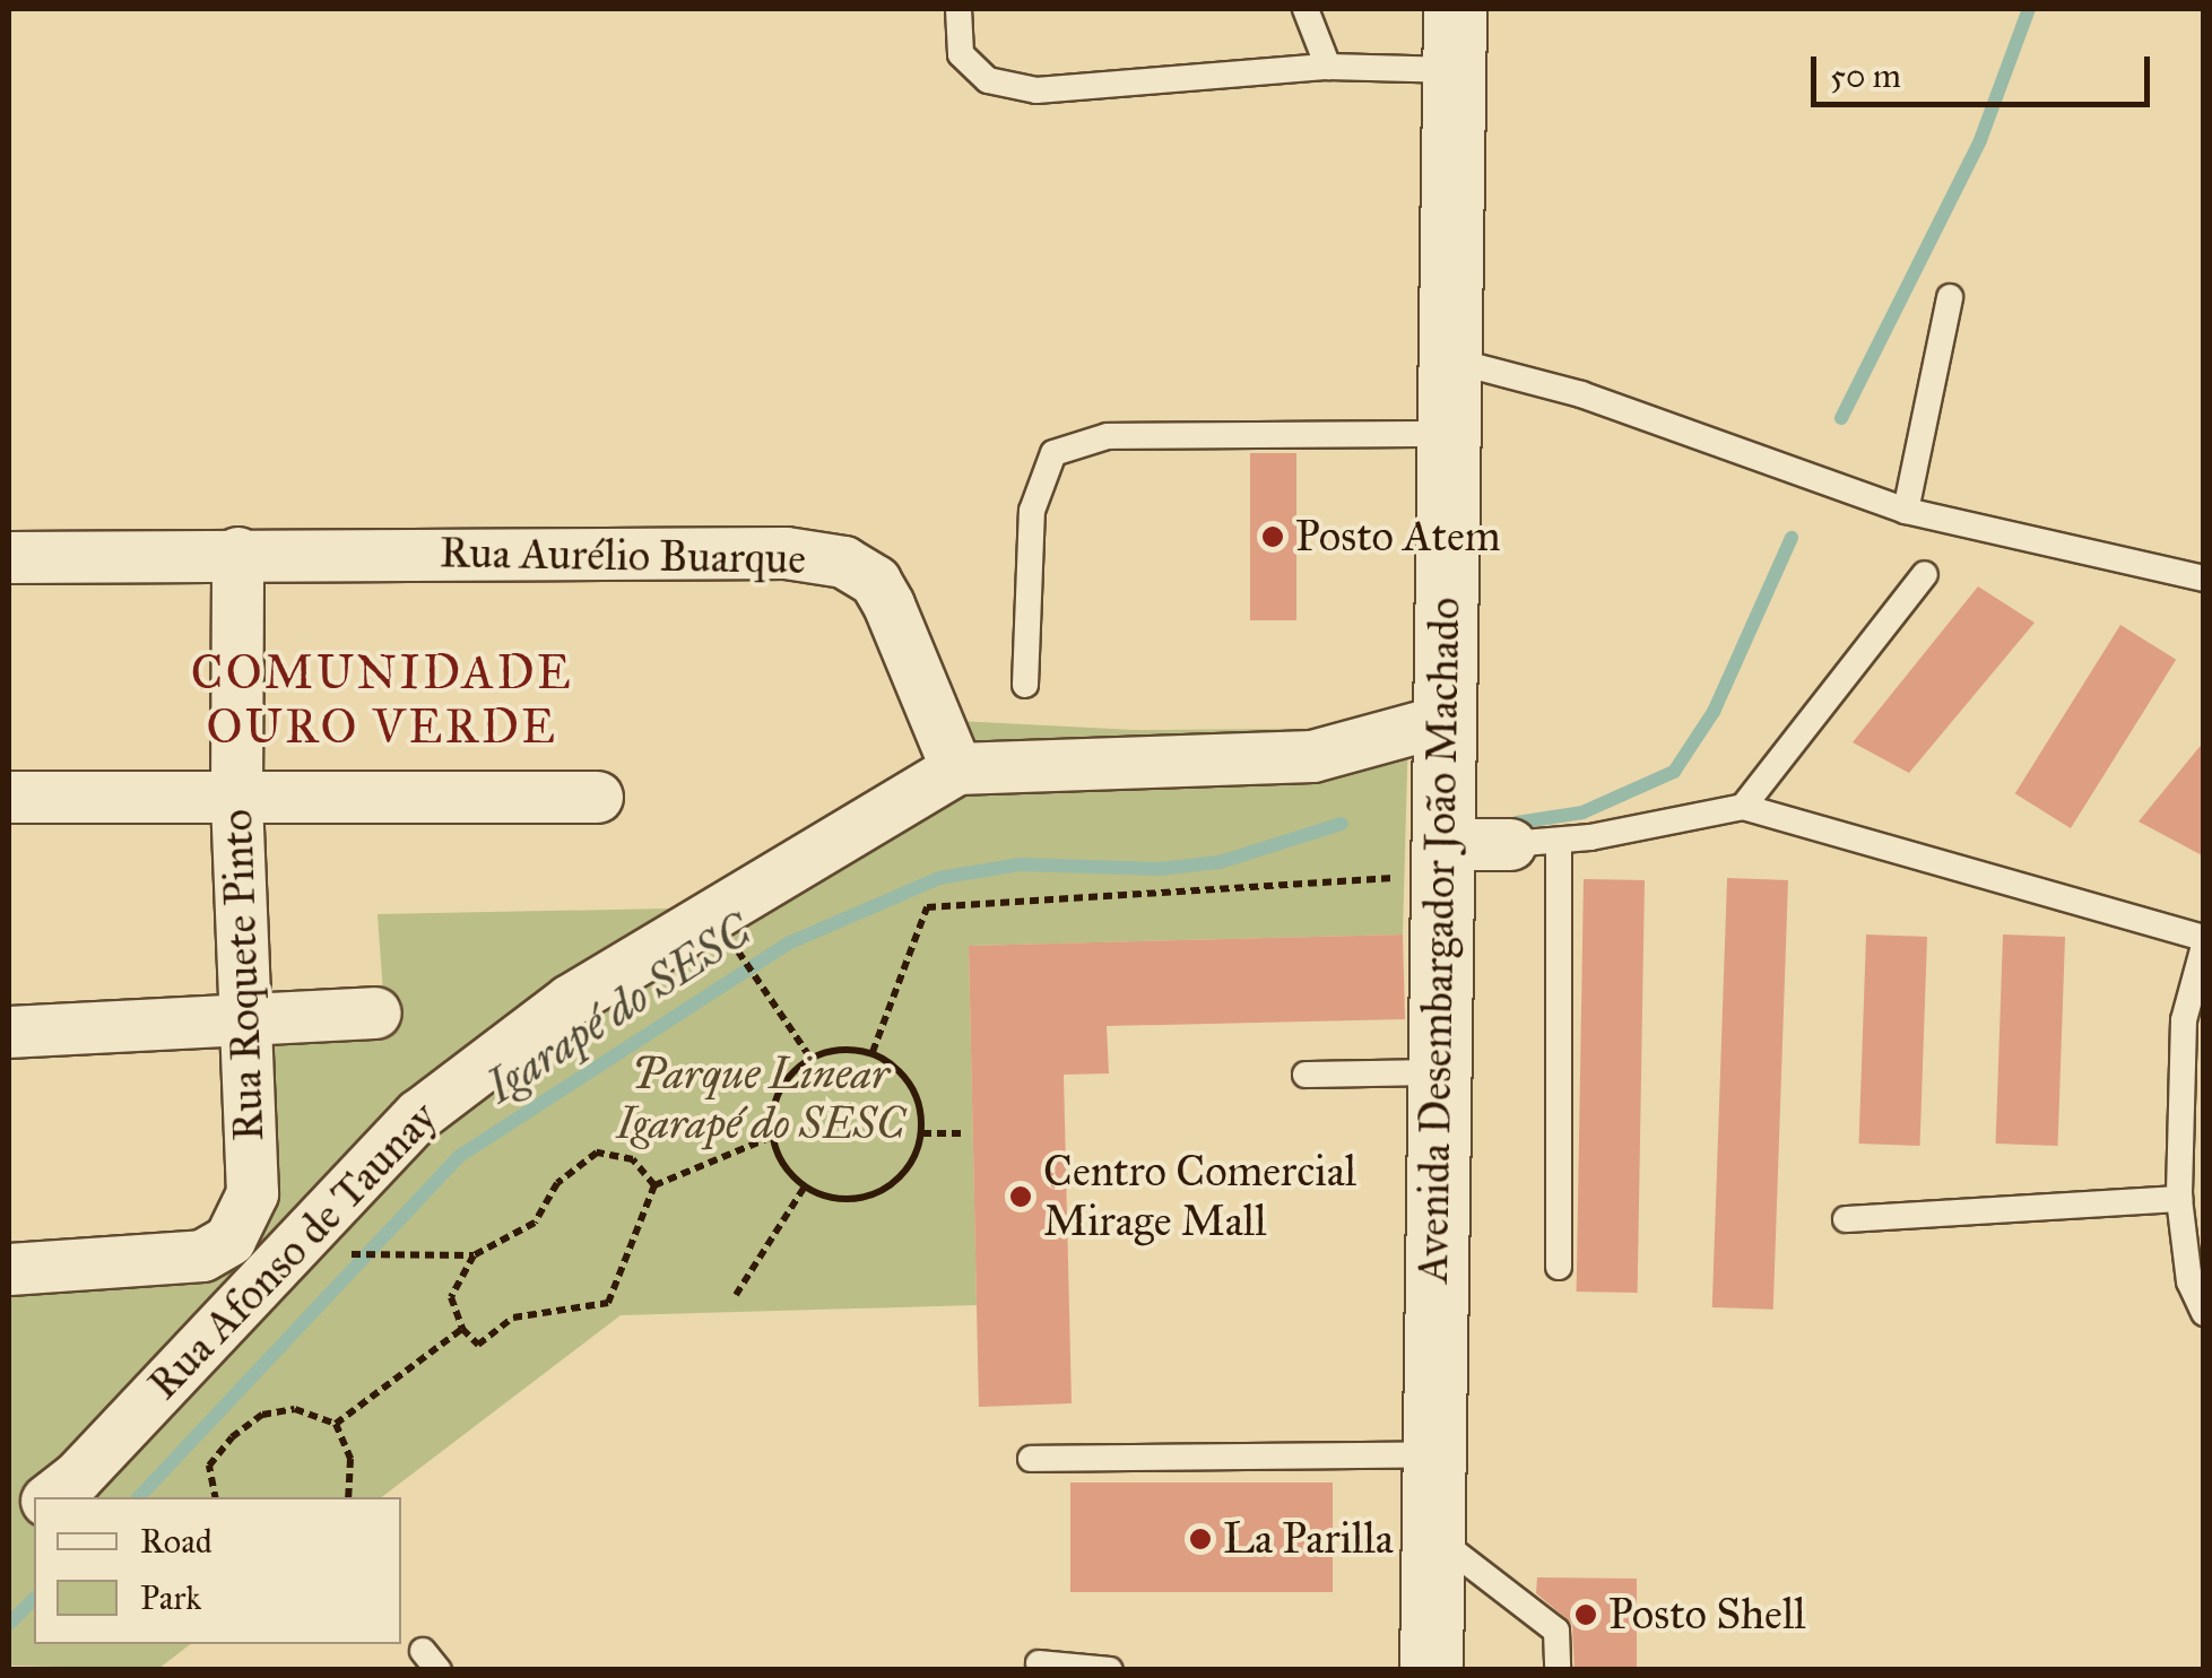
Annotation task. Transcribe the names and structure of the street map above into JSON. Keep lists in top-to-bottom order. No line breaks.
{"streets":{"main road":["Avenida Desembargador João Machado"],"street":["Rua Aurélio Buarque","Rua Roquete Pinto","Rua Afonso de Taunay"]},"crossings":[["Rua Aurélio Buarque","Rua Roquete Pinto"],["Rua Aurélio Buarque","Rua Afonso de Taunay"],["Rua Roquete Pinto","Rua Afonso de Taunay"]],"districts":["COMUNIDADE OURO VERDE"],"water":["Igarapé do SESC"],"parks":["Parque Linear Igarapé do SESC"],"places":["Posto Atem","Centro Comercial Mirage Mall","La Parilla","Posto Shell"],"legend":["Road","Park"],"scale_bar":"50 m"}
